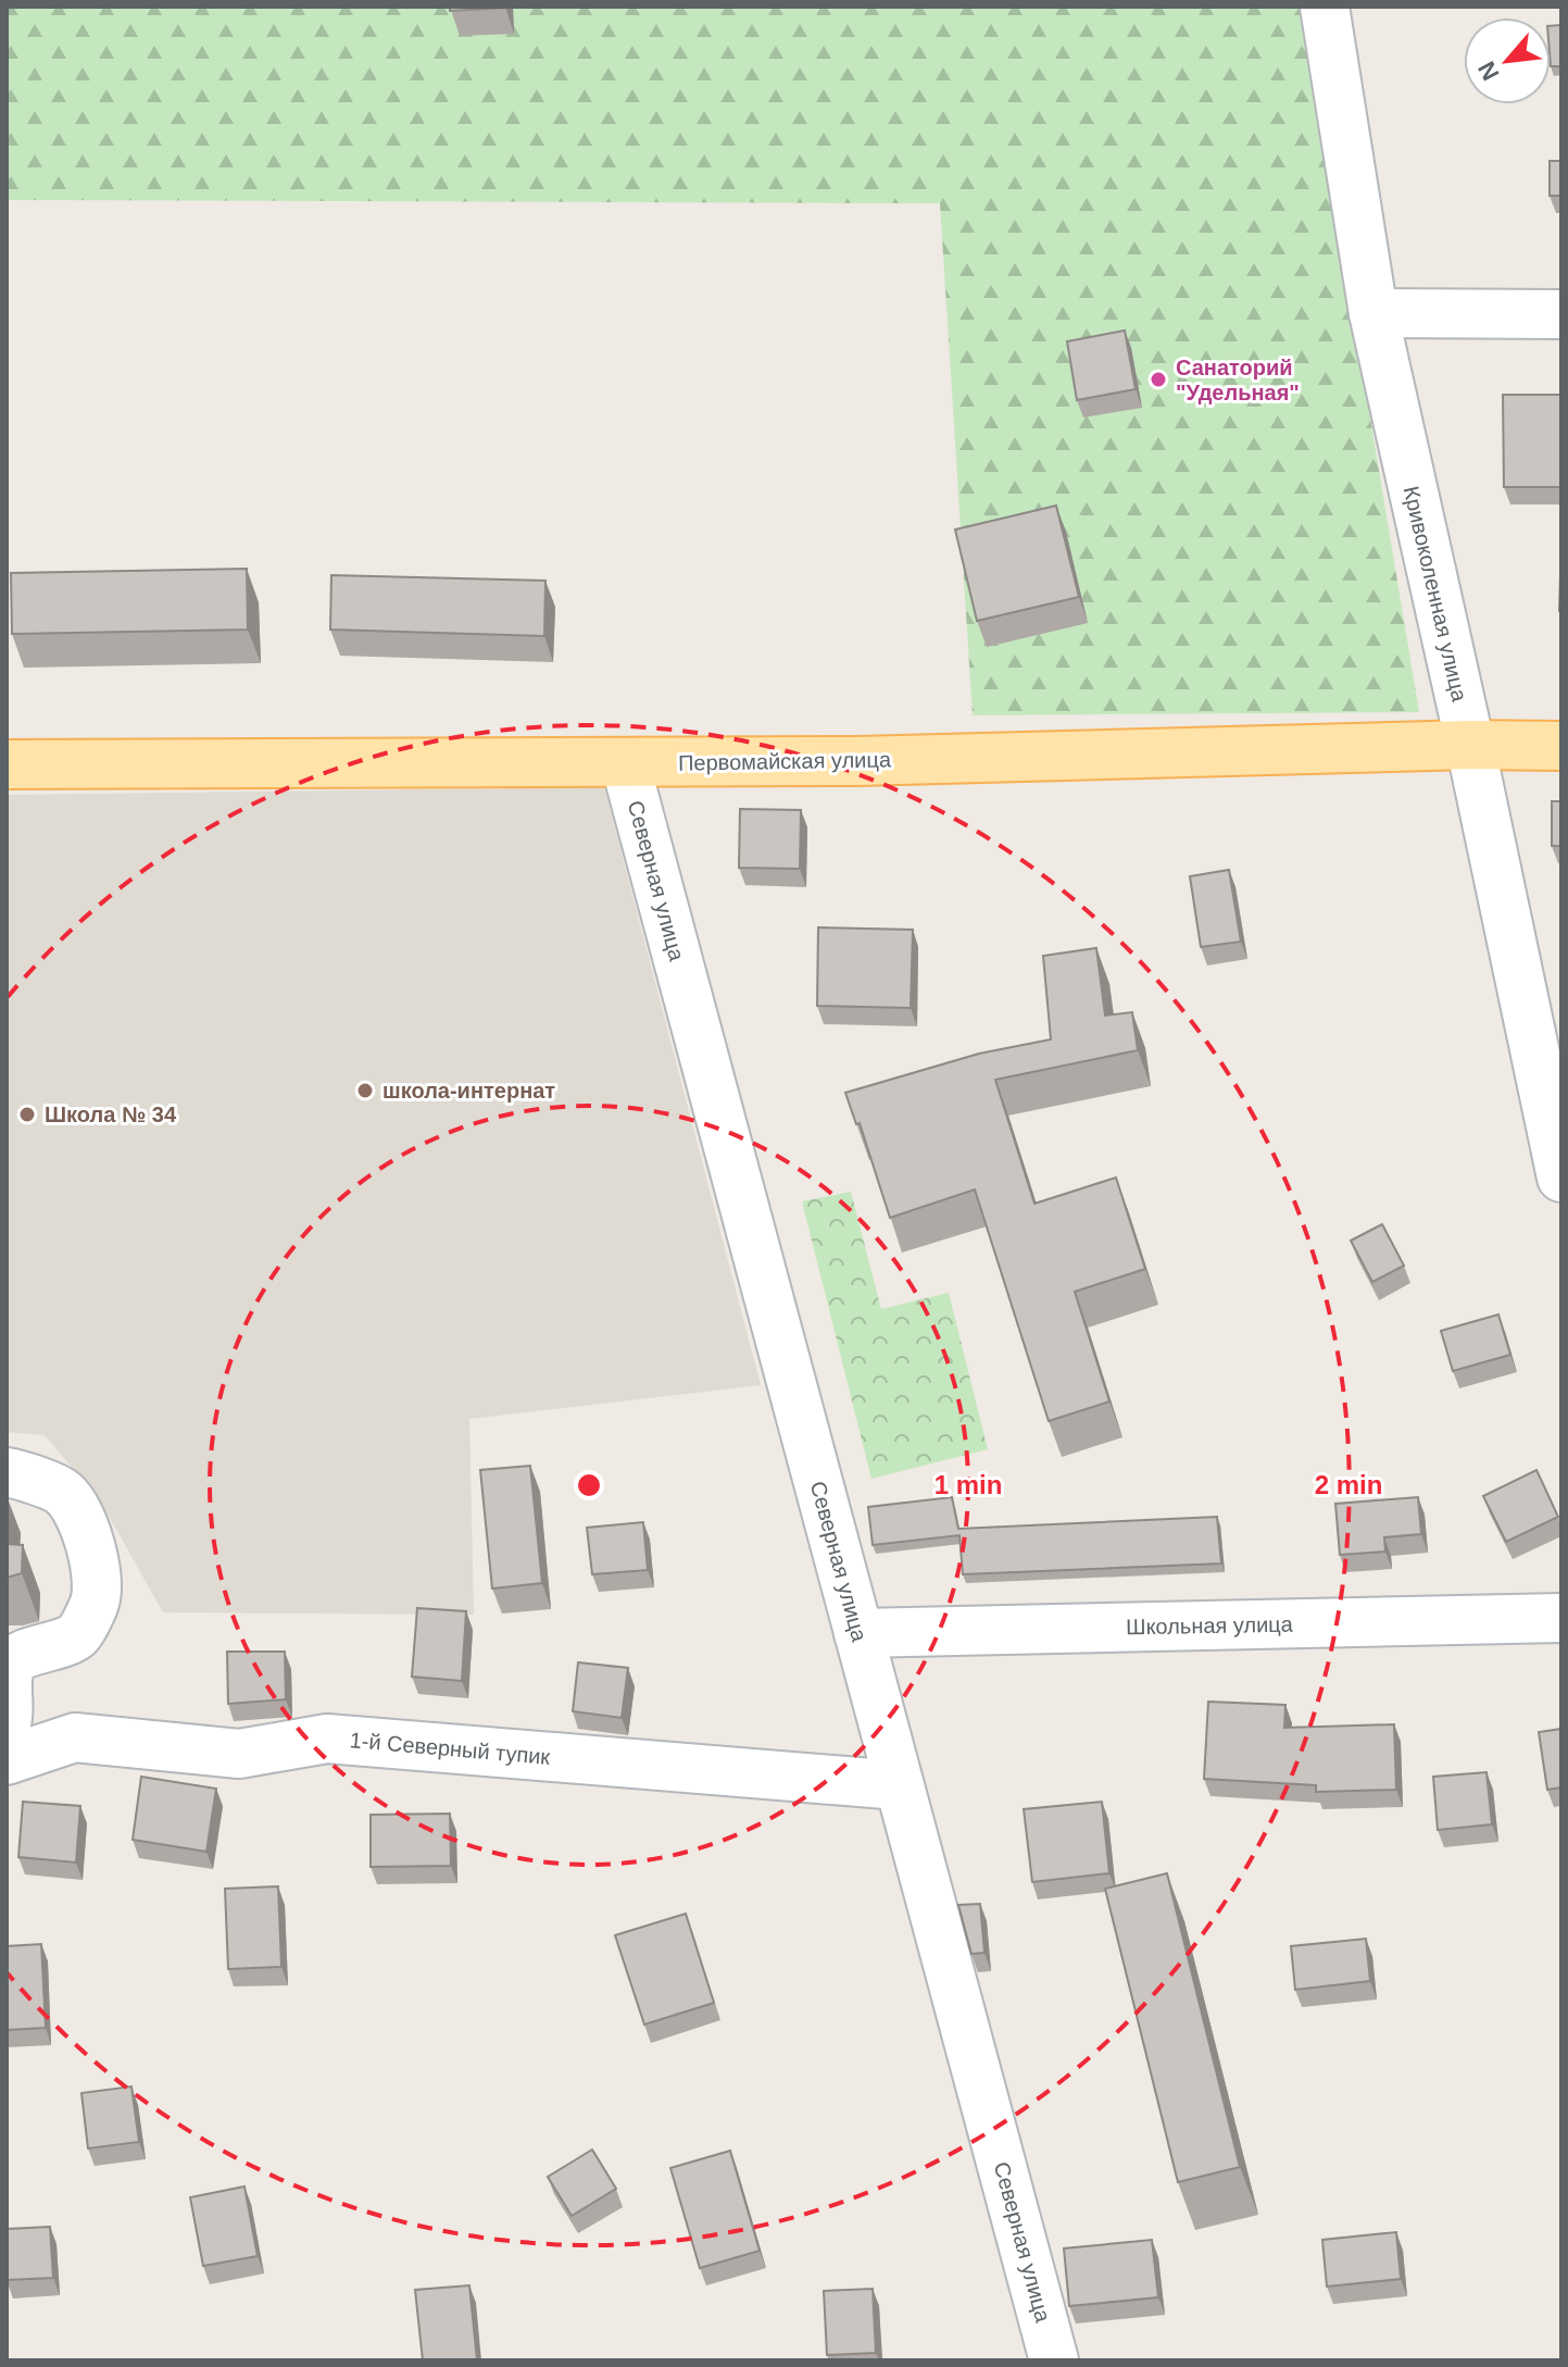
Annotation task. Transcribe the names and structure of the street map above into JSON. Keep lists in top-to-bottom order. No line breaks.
{"streets":{"main road":["Первомайская улица"],"street":["Кривоколенная улица","Северная улица","Школьная улица","1-й Северный тупик"]},"crossings":[["Кривоколенная улица","Первомайская улица"],["Первомайская улица","Северная улица"],["Северная улица","Школьная улица"],["Северная улица","1-й Северный тупик"]],"places":["Санаторий \"Удельная\"","школа-интернат","Школа № 34"],"north":"bottom left","rings":["1 min","2 min"]}
